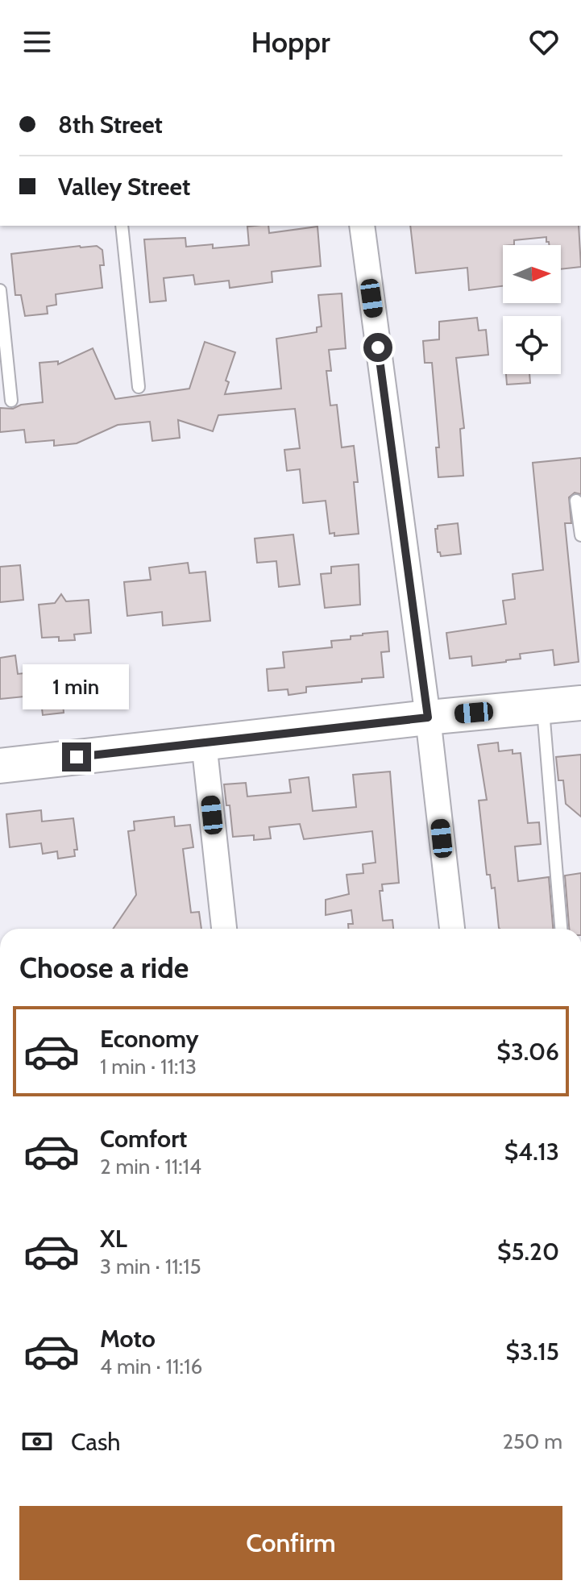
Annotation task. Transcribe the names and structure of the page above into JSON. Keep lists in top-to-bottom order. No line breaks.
{"north":"right","page":{"header":"Hoppr","banner":["8th Street","Valley Street"],"bubble":"1 min","heading":"Choose a ride","list":[{"name":"Economy","note":"1 min · 11:13","value":"$3.06"},{"name":"Comfort","note":"2 min · 11:14","value":"$4.13"},{"name":"XL","note":"3 min · 11:15","value":"$5.20"},{"name":"Moto","note":"4 min · 11:16","value":"$3.15"}],"pay":["Cash","250 m"],"buttons":"Confirm"}}
